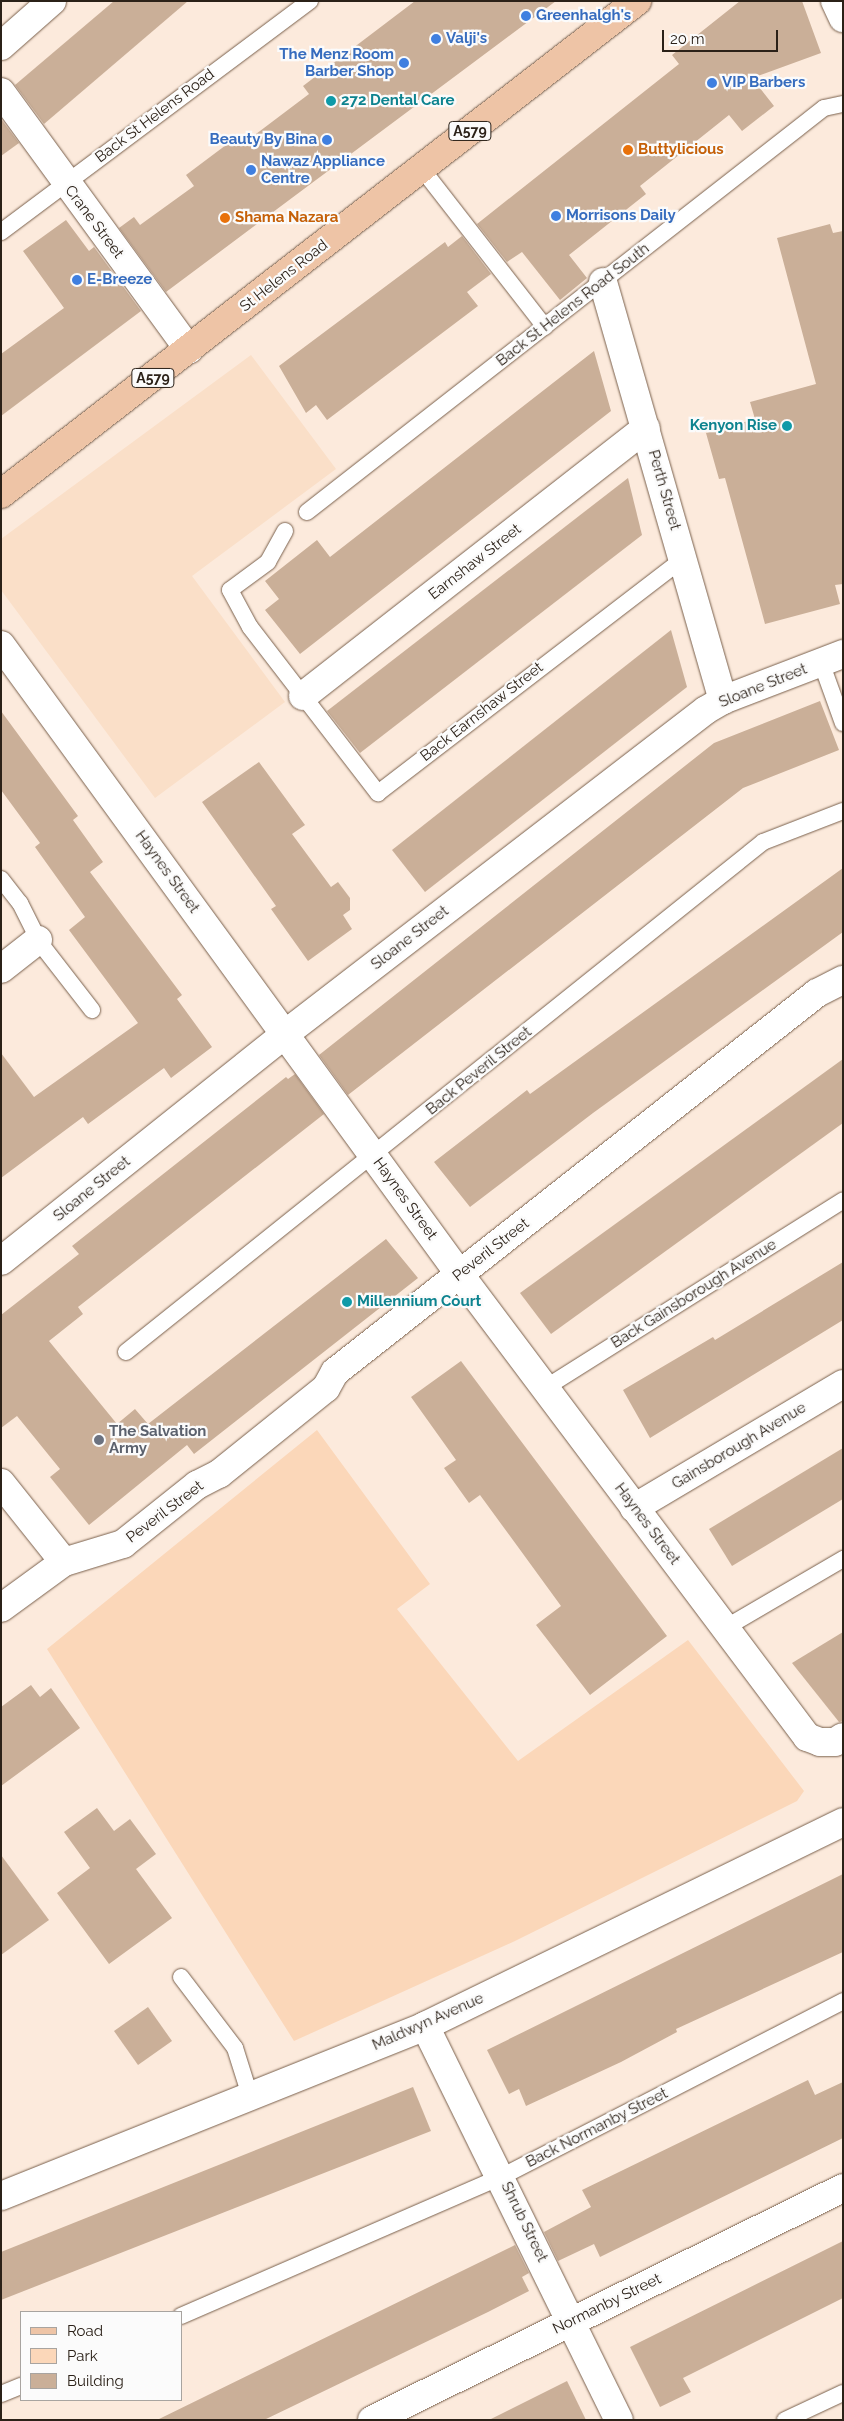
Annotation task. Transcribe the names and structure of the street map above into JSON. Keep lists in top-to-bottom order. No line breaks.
{"streets":{"main road":["A579","St Helens Road"],"street":["Crane Street","Perth Street","Earnshaw Street","Sloane Street","Haynes Street","Peveril Street","Gainsborough Avenue","Maldwyn Avenue","Shrub Street","Normanby Street"],"lane":["Back St Helens Road","Back St Helens Road South","Back Earnshaw Street","Back Peveril Street","Back Gainsborough Avenue","Back Normanby Street"]},"crossings":[["Back St Helens Road","Crane Street"],["Crane Street","St Helens Road"],["Back St Helens Road South","Perth Street"],["Perth Street","Earnshaw Street"],["Perth Street","Sloane Street"],["Perth Street","Back Earnshaw Street"],["Earnshaw Street","Back Earnshaw Street"],["Sloane Street","Haynes Street"],["Haynes Street","Back Peveril Street"],["Haynes Street","Peveril Street"],["Haynes Street","Back Gainsborough Avenue"],["Haynes Street","Gainsborough Avenue"],["Maldwyn Avenue","Shrub Street"],["Back Normanby Street","Shrub Street"],["Shrub Street","Normanby Street"]],"places":["Greenhalgh's","Valji's","The Menz Room Barber Shop","VIP Barbers","272 Dental Care","Beauty By Bina","Buttylicious","Nawaz Appliance Centre","Morrisons Daily","Shama Nazara","E-Breeze","Kenyon Rise","Millennium Court","The Salvation Army"],"legend":["Road","Park","Building"],"scale_bar":"20 m"}
